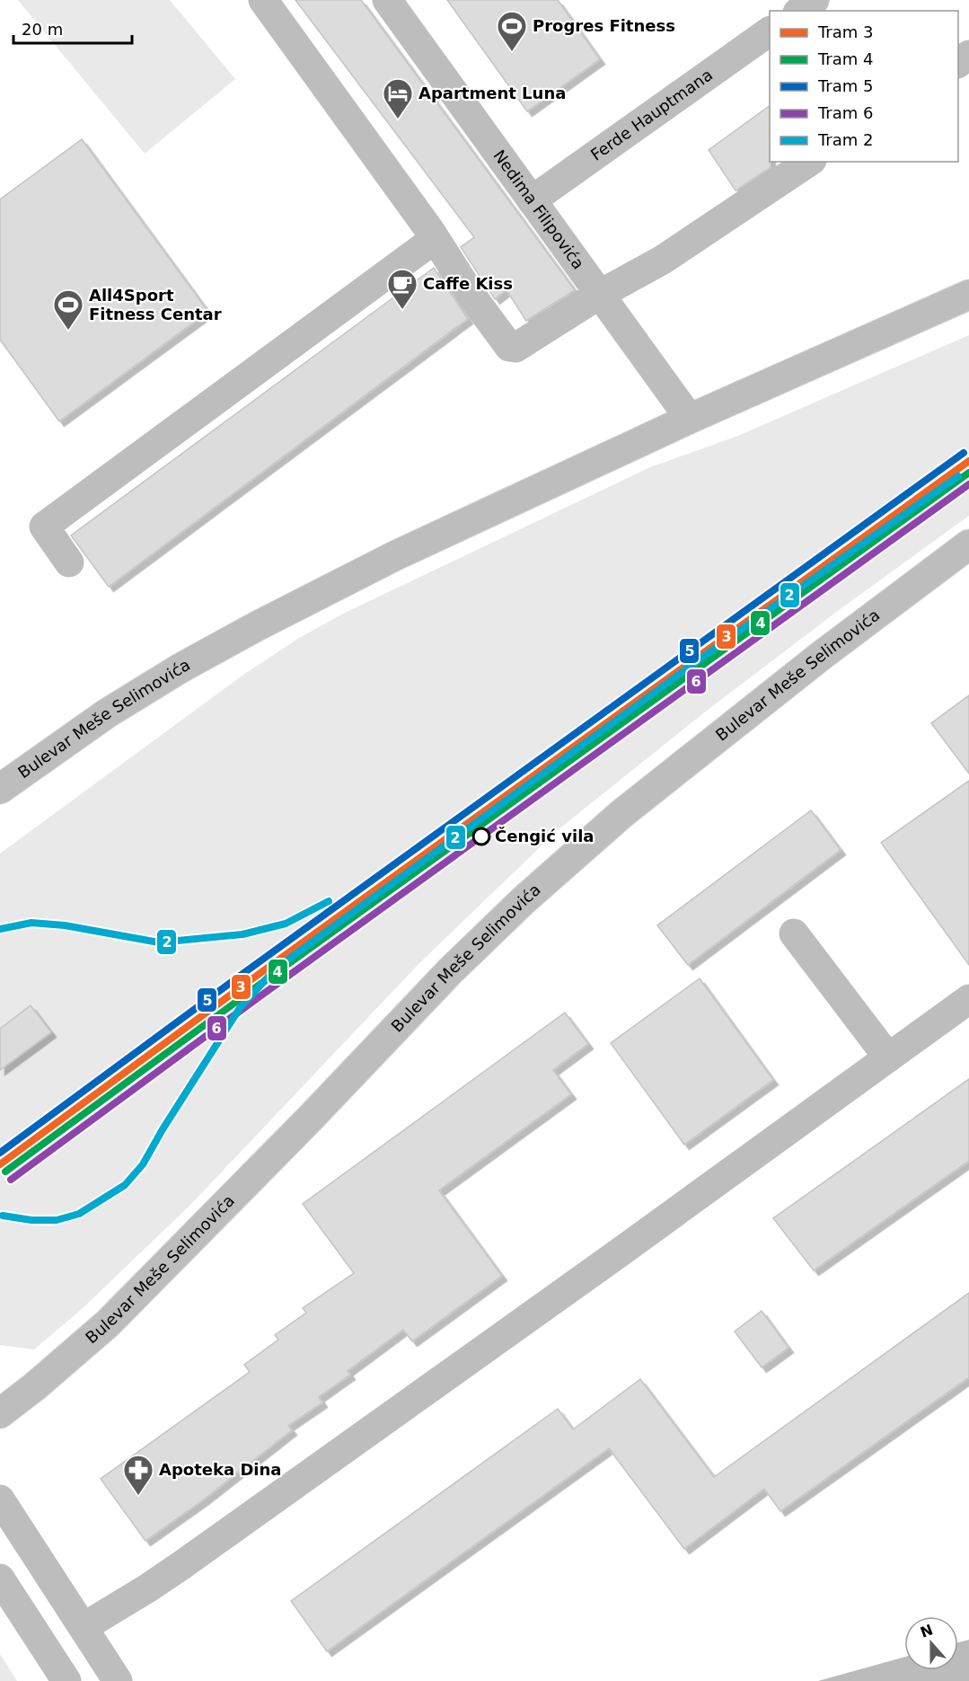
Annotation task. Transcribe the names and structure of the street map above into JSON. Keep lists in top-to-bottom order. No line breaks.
{"streets":{"main road":["Ferde Hauptmana","Nedima Filipovića","Bulevar Meše Selimovića"]},"crossings":[["Ferde Hauptmana","Nedima Filipovića"],["Nedima Filipovića","Bulevar Meše Selimovića"]],"places":{"sports":["Progres Fitness","All4Sport Fitness Centar"],"hotel":["Apartment Luna"],"cafe":["Caffe Kiss"],"other":["Čengić vila"],"pharmacy":["Apoteka Dina"]},"lines":["tram line 5","tram line 3","tram line 4","tram line 2","tram line 6"],"legend":["Tram 3","Tram 4","Tram 5","Tram 6","Tram 2"],"scale_bar":"20 m","north":"top"}
